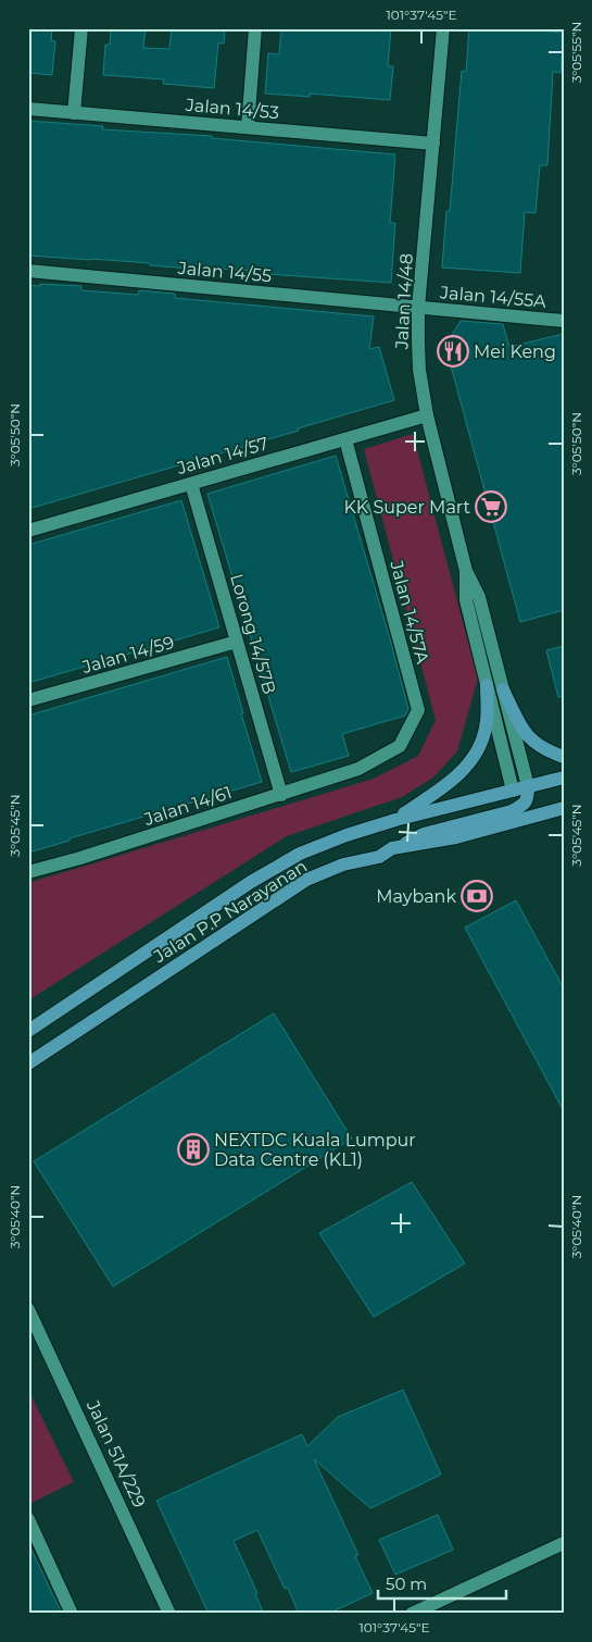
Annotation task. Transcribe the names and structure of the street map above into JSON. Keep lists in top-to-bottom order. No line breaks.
{"streets":{"main road":["Jalan P.P Narayanan"],"street":["Jalan 14/53","Jalan 14/55","Jalan 14/55A","Jalan 14/48","Jalan 14/57","Jalan 14/57A","Lorong 14/57B","Jalan 14/59","Jalan 14/61","Jalan 51A/229"]},"crossings":[["Jalan 14/53","Jalan 14/48"],["Jalan 14/55","Jalan 14/55A"],["Jalan 14/55","Jalan 14/48"],["Jalan 14/55A","Jalan 14/48"],["Jalan 14/48","Jalan 14/57"],["Jalan 14/48","Jalan P.P Narayanan"],["Jalan 14/57","Jalan 14/57A"],["Jalan 14/57","Lorong 14/57B"],["Jalan 14/57A","Jalan 14/61"],["Lorong 14/57B","Jalan 14/59"],["Lorong 14/57B","Jalan 14/61"]],"places":{"restaurant":["Mei Keng"],"supermarket":["KK Super Mart"],"bank":["Maybank"],"building":["NEXTDC Kuala Lumpur Data Centre (KL1)"]},"scale_bar":"50 m","coordinates":["101°37'45\"E","3°05'55\"N","3°05'50\"N","3°05'45\"N","3°05'40\"N"]}
